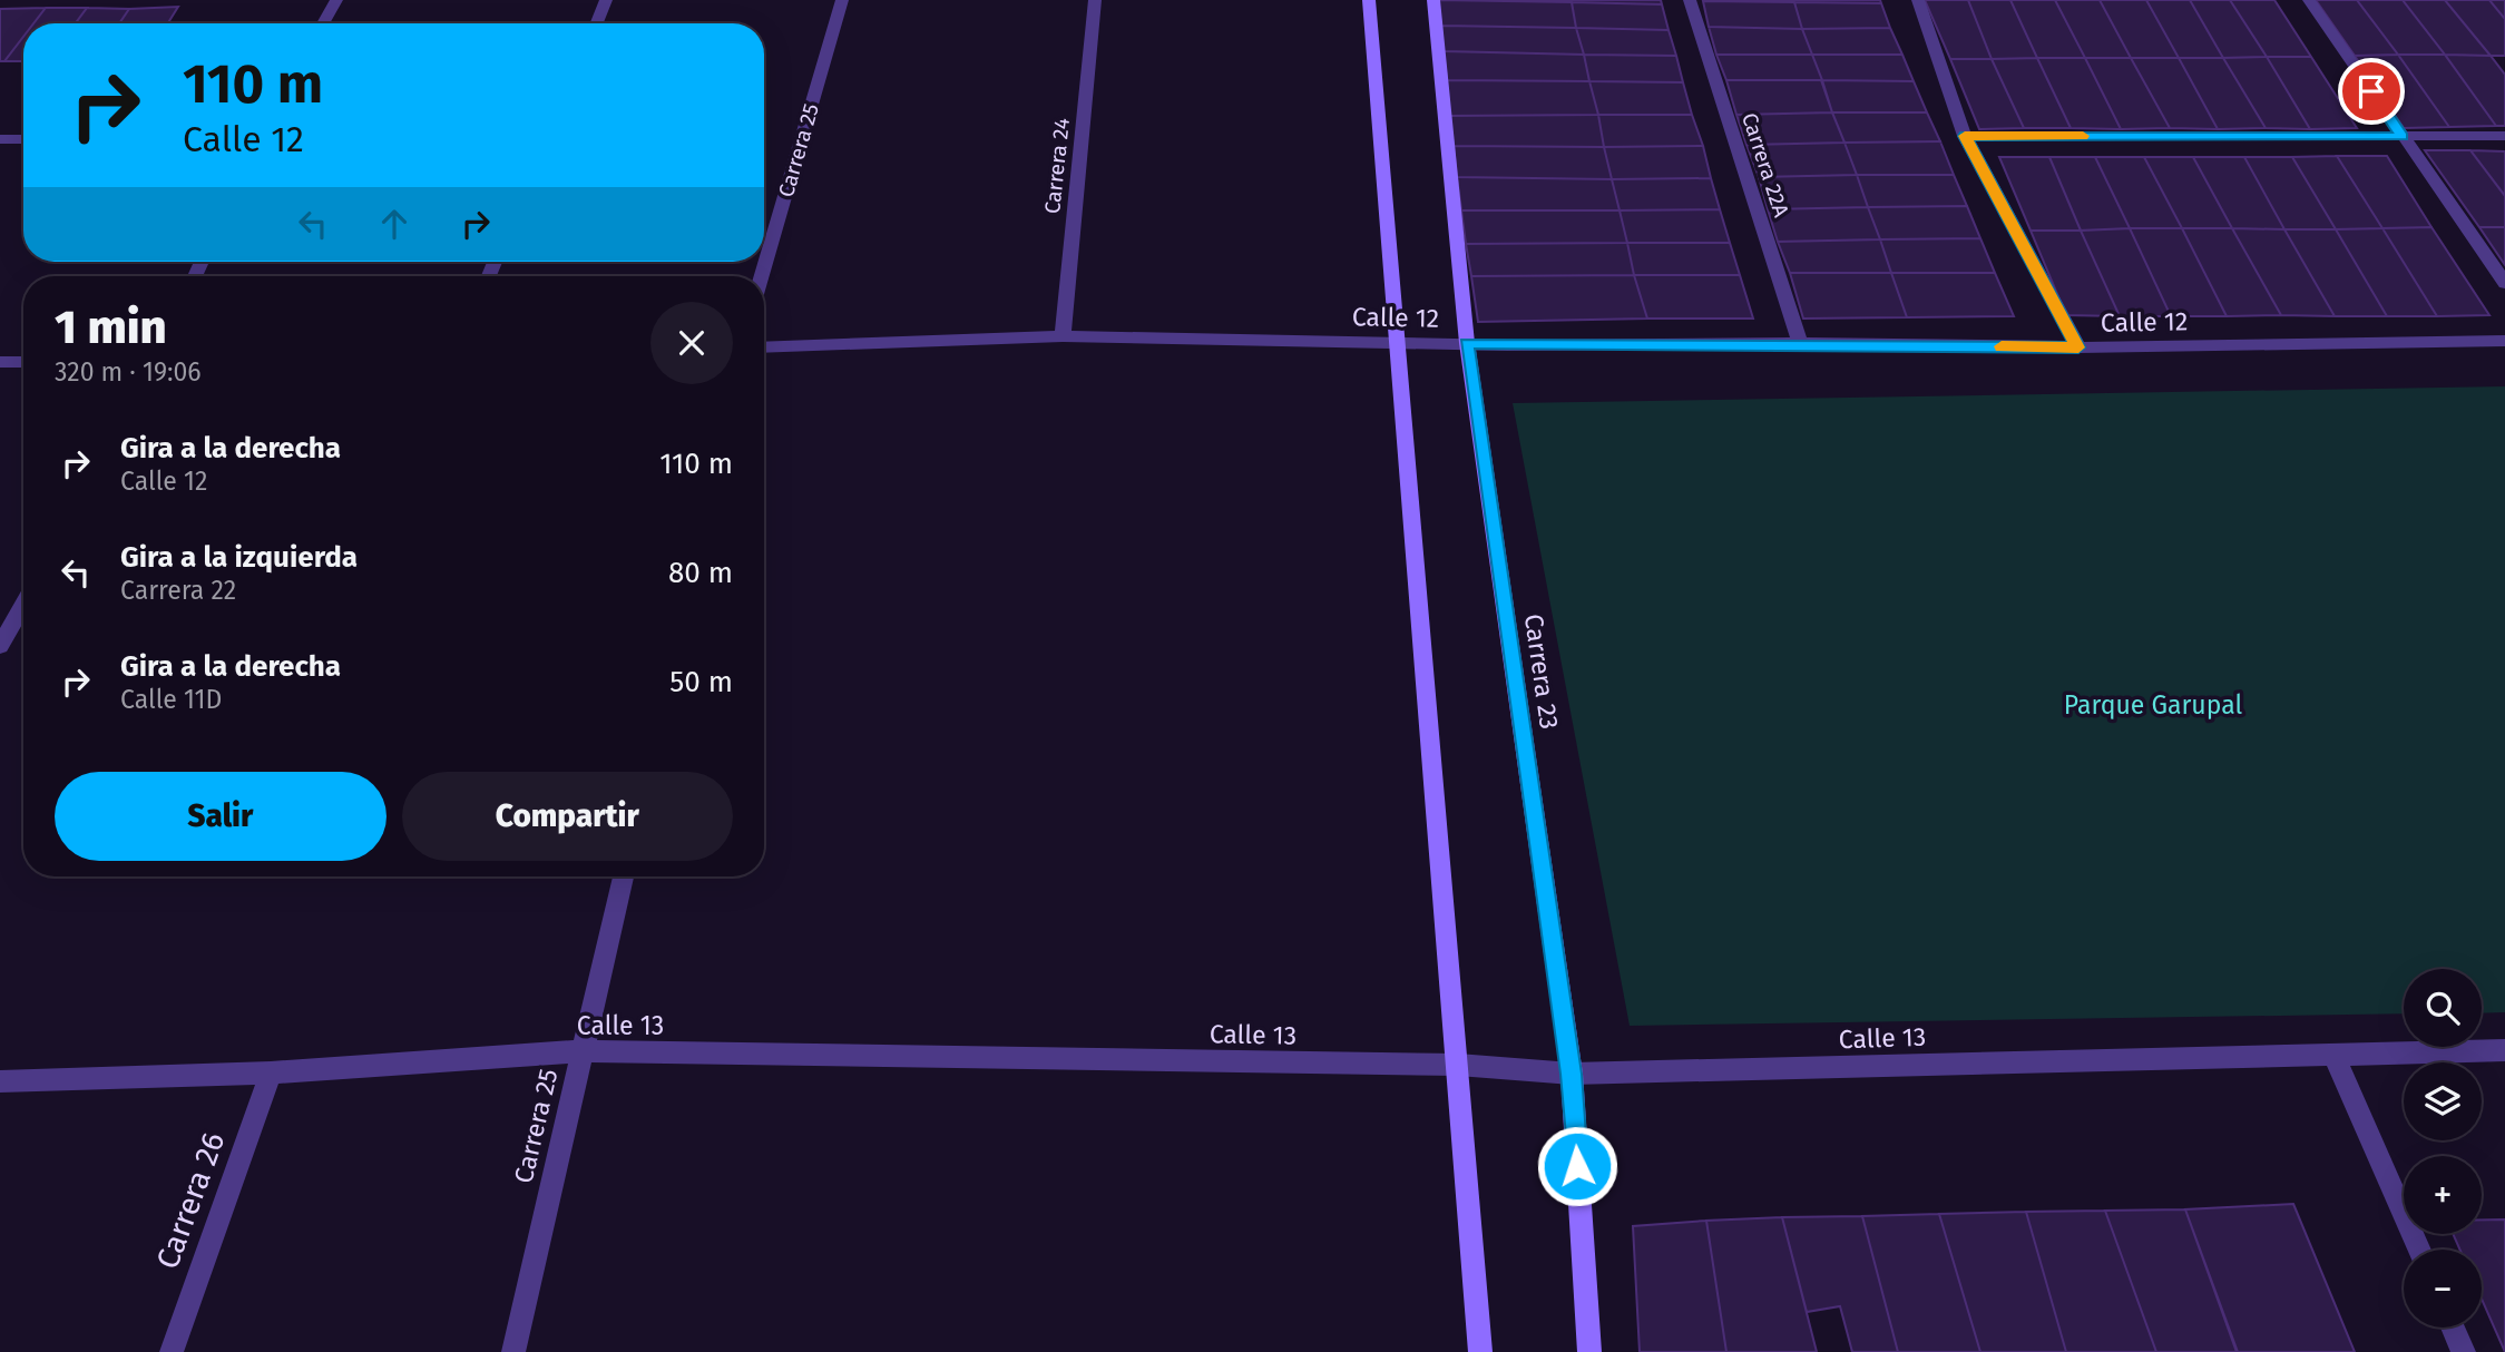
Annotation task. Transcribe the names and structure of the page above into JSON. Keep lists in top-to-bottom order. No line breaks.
{"streets":{"main road":["Carrera 23"],"street":["Carrera 25","Carrera 22A","Carrera 24","Calle 12","Calle 13","Carrera 26"]},"crossings":[["Carrera 25","Calle 13"],["Carrera 22A","Calle 12"],["Carrera 24","Calle 12"],["Calle 12","Carrera 23"],["Carrera 23","Calle 13"],["Calle 13","Carrera 26"]],"parks":["Parque Garupal"],"page":{"turn":["110 m","Calle 12"],"heading":["1 min","320 m · 19:06"],"list":[{"name":"Gira a la derecha","note":"Calle 12","value":"110 m"},{"name":"Gira a la izquierda","note":"Carrera 22","value":"80 m"},{"name":"Gira a la derecha","note":"Calle 11D","value":"50 m"}],"buttons":["Salir","Compartir"],"map_buttons":["+","−"]}}
